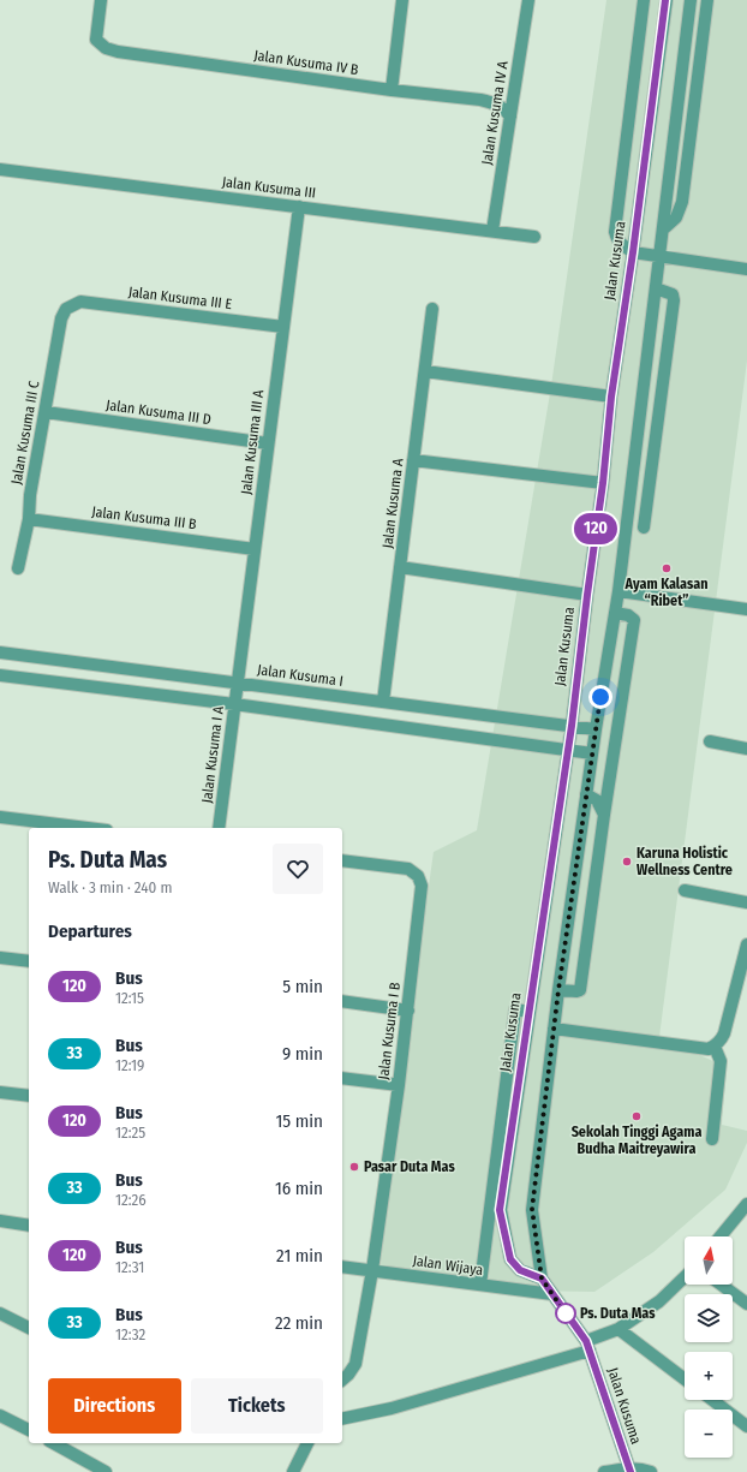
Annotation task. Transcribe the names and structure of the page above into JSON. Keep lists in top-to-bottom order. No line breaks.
{"streets":{"street":["Jalan Kusuma IV B","Jalan Kusuma IV A","Jalan Kusuma III","Jalan Kusuma","Jalan Kusuma III E","Jalan Kusuma III D","Jalan Kusuma III C","Jalan Kusuma III A","Jalan Kusuma A","Jalan Kusuma III B","Jalan Kusuma I","Jalan Kusuma I A","Jalan Kusuma I B","Jalan Wijaya"]},"crossings":[["Jalan Kusuma IV B","Jalan Kusuma IV A"],["Jalan Kusuma IV A","Jalan Kusuma III"],["Jalan Kusuma III","Jalan Kusuma III A"],["Jalan Kusuma","Jalan Kusuma I"],["Jalan Kusuma","Jalan Wijaya"],["Jalan Kusuma III E","Jalan Kusuma III C"],["Jalan Kusuma III E","Jalan Kusuma III A"],["Jalan Kusuma III D","Jalan Kusuma III C"],["Jalan Kusuma III D","Jalan Kusuma III A"],["Jalan Kusuma III C","Jalan Kusuma III B"],["Jalan Kusuma III A","Jalan Kusuma III B"],["Jalan Kusuma III A","Jalan Kusuma I"],["Jalan Kusuma III A","Jalan Kusuma I A"],["Jalan Kusuma A","Jalan Kusuma I"],["Jalan Kusuma I","Jalan Kusuma I A"],["Jalan Kusuma I B","Jalan Wijaya"]],"places":["Ayam Kalasan “Ribet”","Karuna Holistic Wellness Centre","Sekolah Tinggi Agama Budha Maitreyawira","Pasar Duta Mas","Ps. Duta Mas"],"lines":["bus line 120"],"north":"top","page":{"on_map":"120","heading":[["Ps. Duta Mas","Walk · 3 min · 240 m"],"Departures"],"list":[{"mark":"120","name":"Bus","note":"12:15","value":"5 min"},{"mark":"33","name":"Bus","note":"12:19","value":"9 min"},{"mark":"120","name":"Bus","note":"12:25","value":"15 min"},{"mark":"33","name":"Bus","note":"12:26","value":"16 min"},{"mark":"120","name":"Bus","note":"12:31","value":"21 min"},{"mark":"33","name":"Bus","note":"12:32","value":"22 min"}],"map_buttons":["+","−"],"buttons":["Directions","Tickets"]}}
